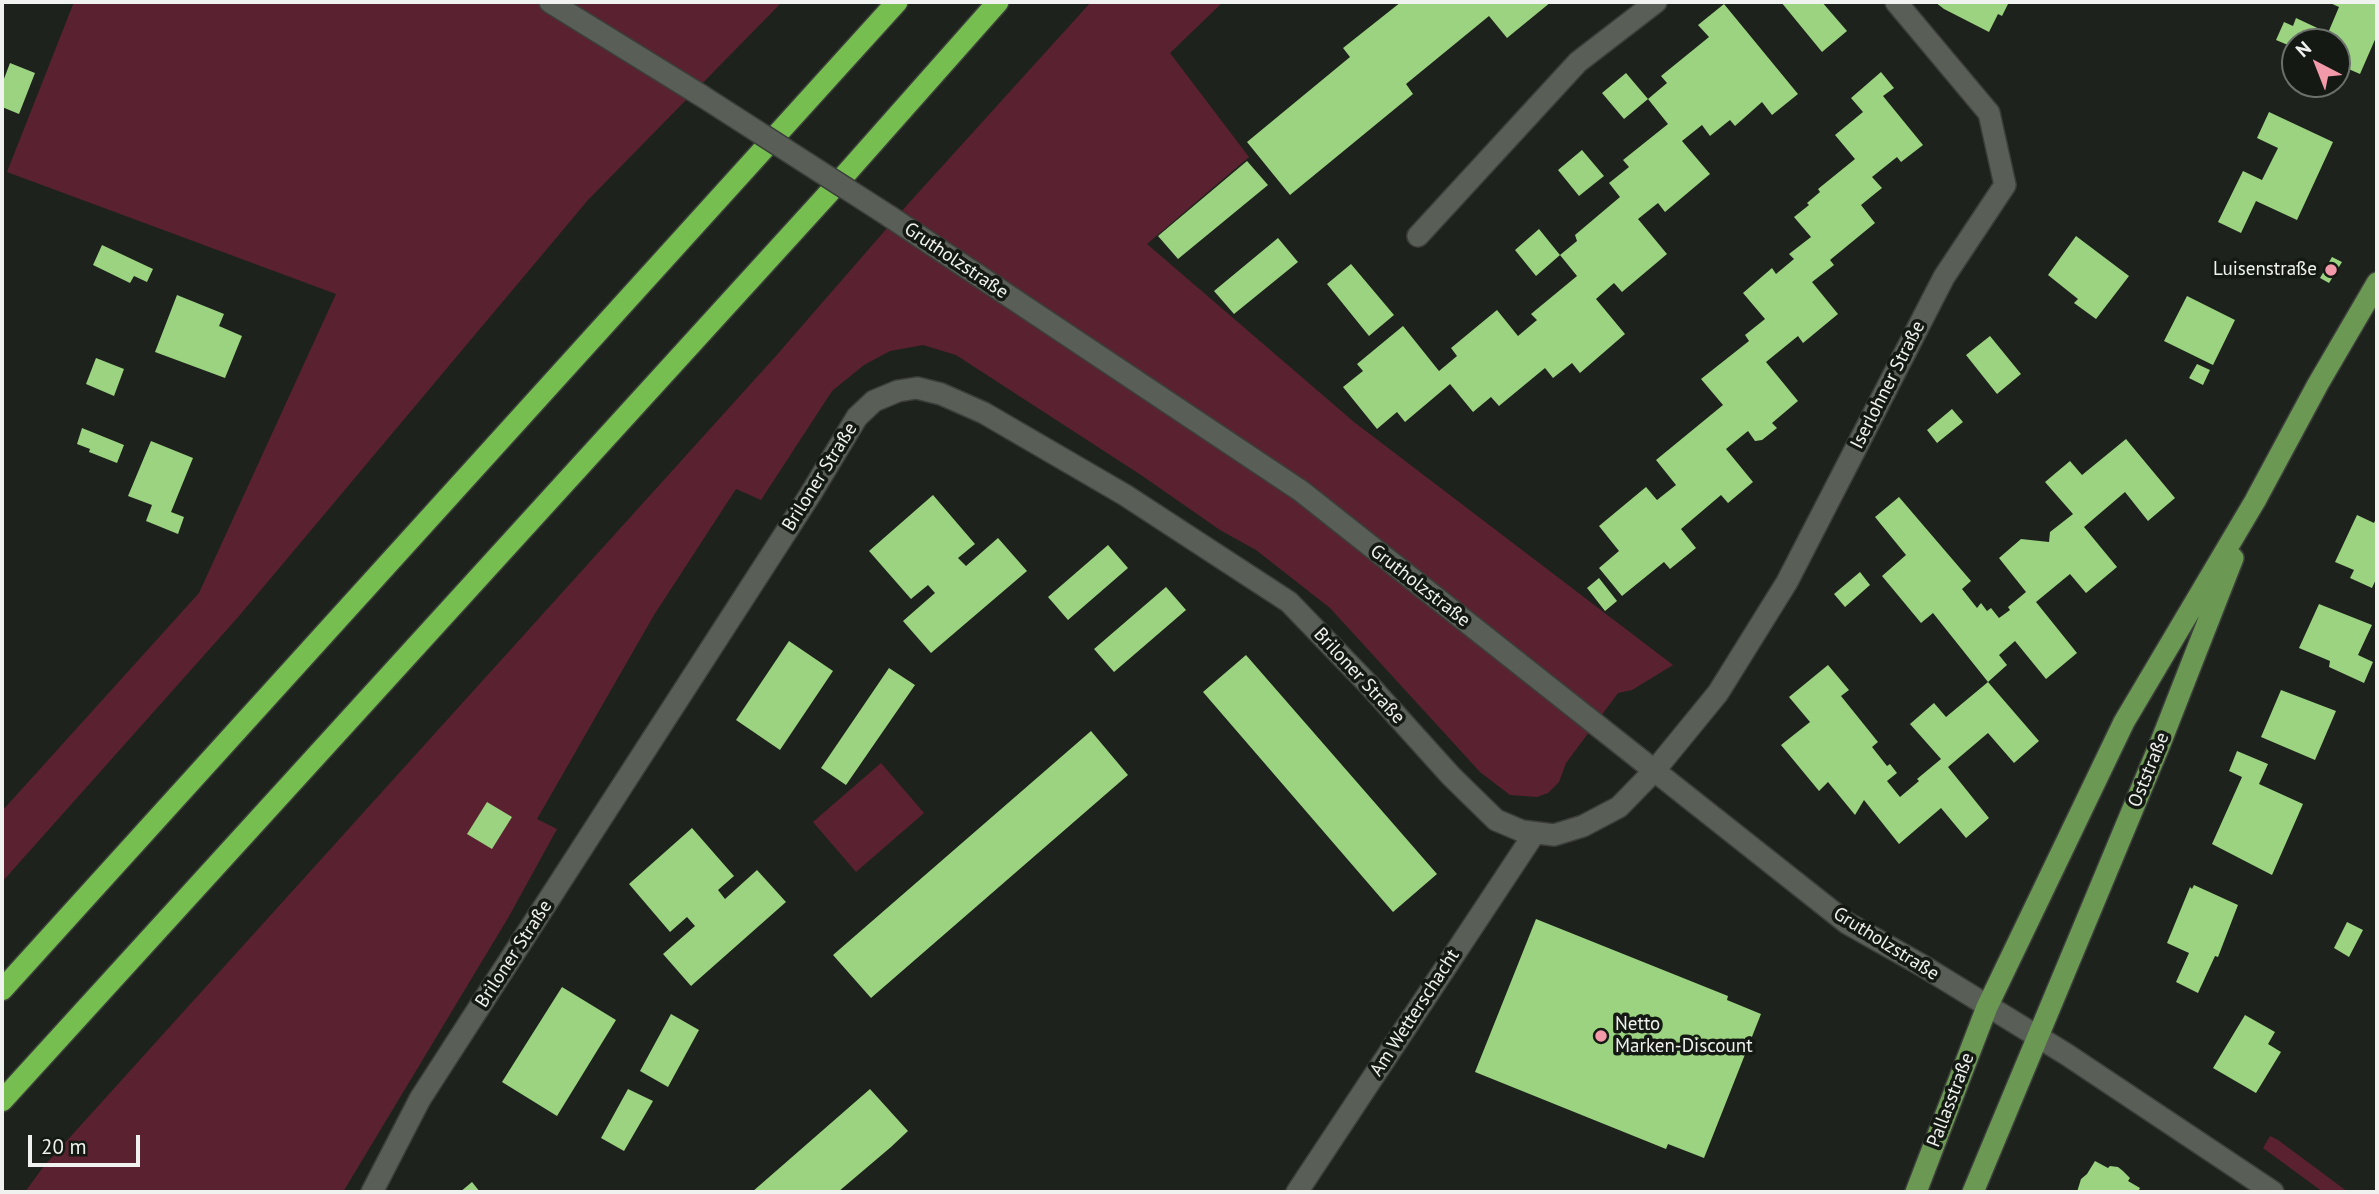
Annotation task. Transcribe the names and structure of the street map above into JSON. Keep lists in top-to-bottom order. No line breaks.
{"streets":{"main road":["Oststraße","Pallasstraße"],"street":["Grutholzstraße","Iserlohner Straße","Briloner Straße","Am Wetterschacht"]},"crossings":[["Grutholzstraße","Iserlohner Straße"],["Grutholzstraße","Briloner Straße"],["Grutholzstraße","Oststraße"],["Grutholzstraße","Pallasstraße"],["Iserlohner Straße","Briloner Straße"],["Briloner Straße","Am Wetterschacht"],["Oststraße","Pallasstraße"]],"places":["Luisenstraße","Netto Marken-Discount"],"scale_bar":"20 m","north":"top left"}
